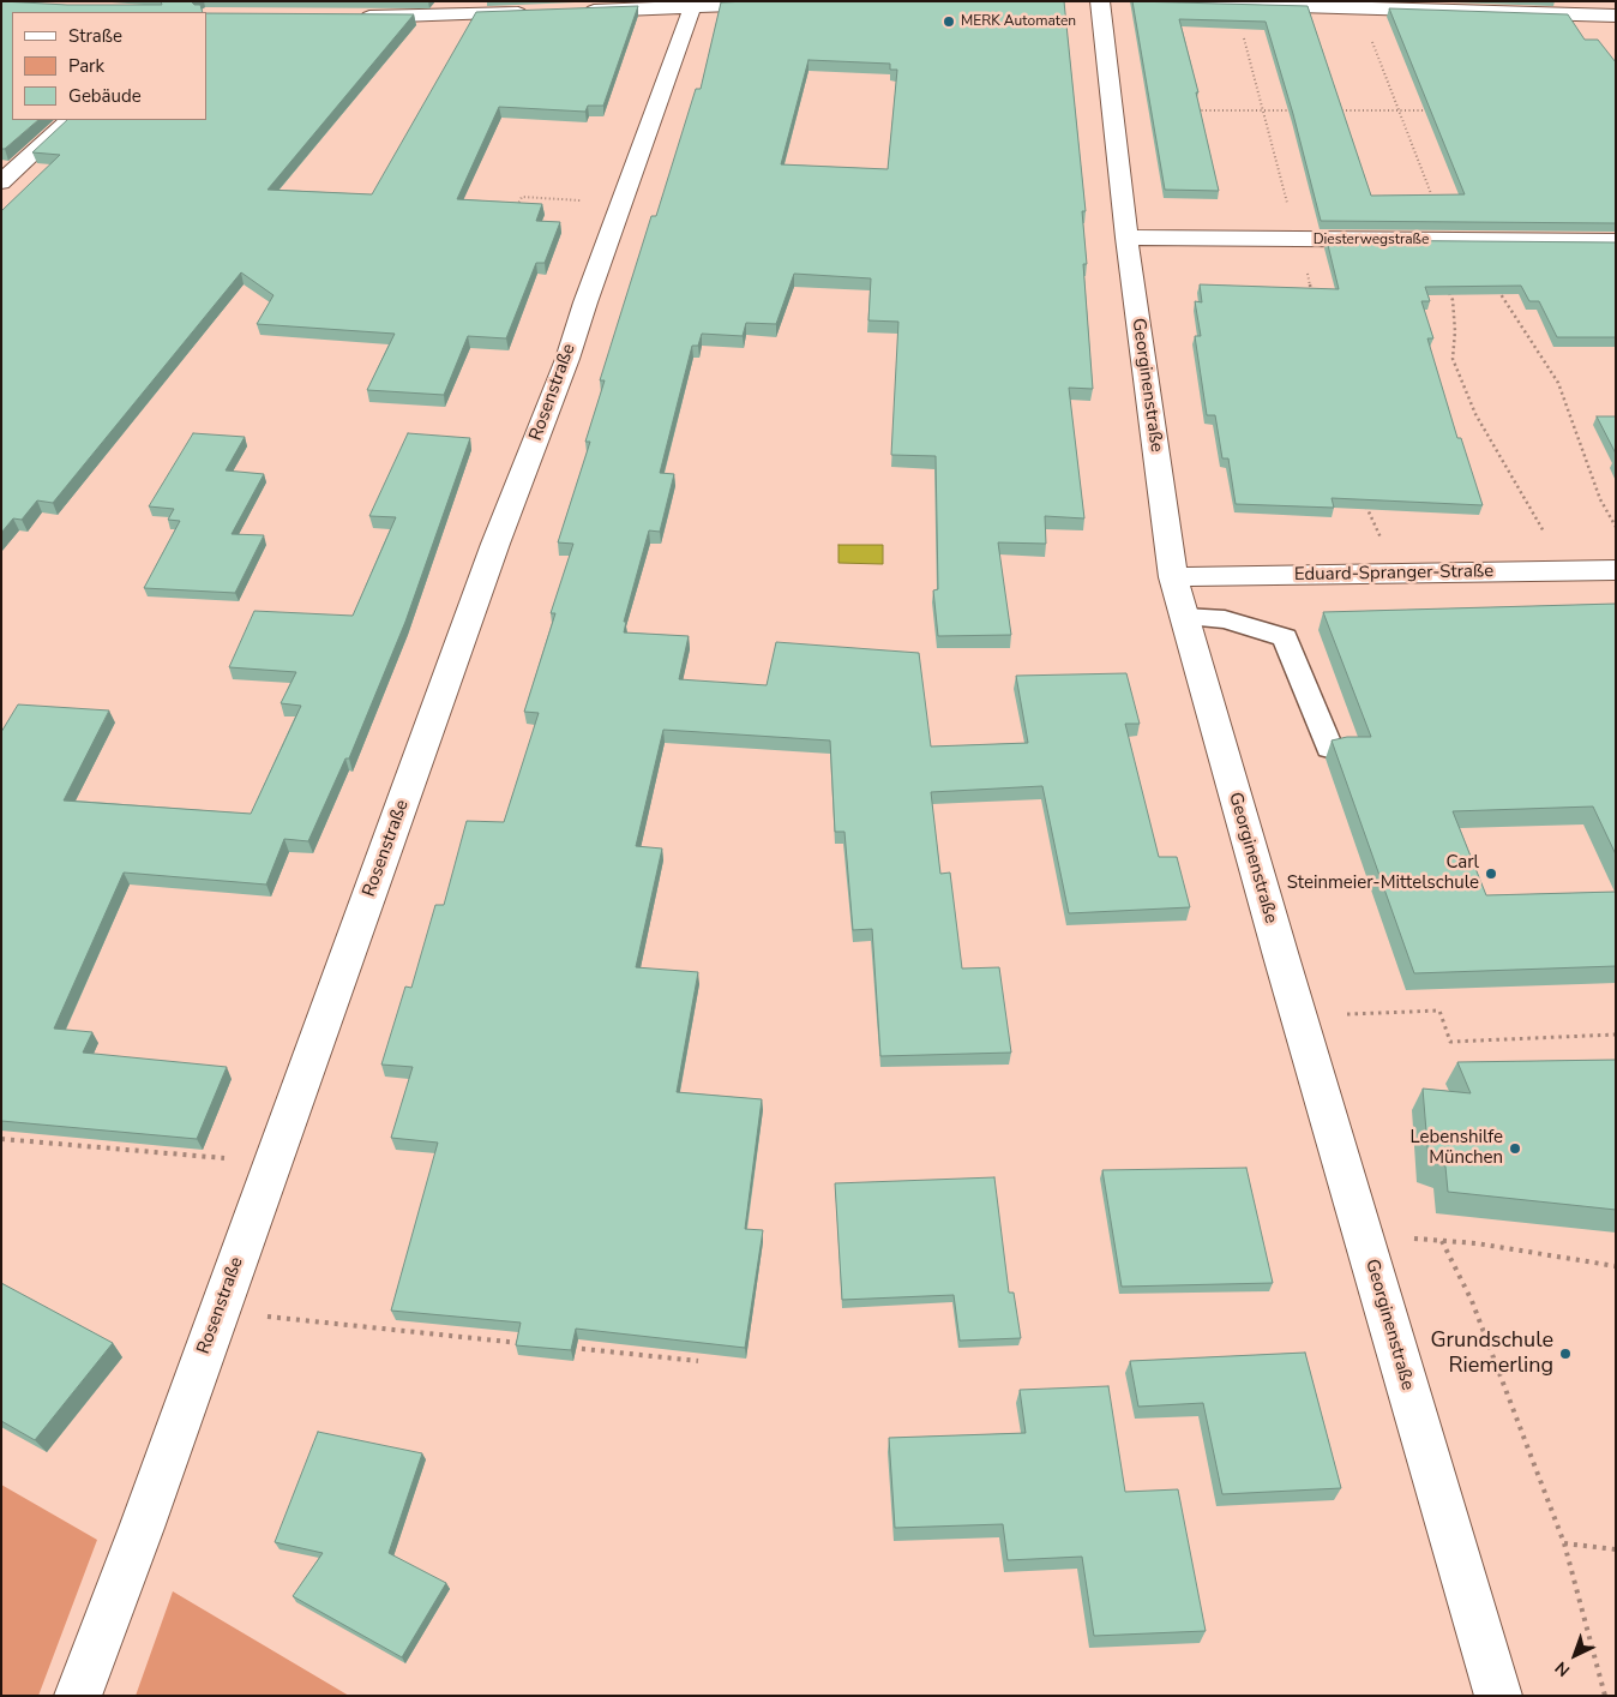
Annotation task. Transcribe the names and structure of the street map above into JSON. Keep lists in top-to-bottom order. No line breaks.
{"streets":{"street":["Diesterwegstraße","Georginenstraße","Rosenstraße","Eduard-Spranger-Straße"]},"crossings":[["Diesterwegstraße","Georginenstraße"],["Georginenstraße","Eduard-Spranger-Straße"]],"places":["MERK Automaten","Carl Steinmeier-Mittelschule","Lebenshilfe München","Grundschule Riemerling"],"legend":["Straße","Park","Gebäude"],"north":"bottom left"}
